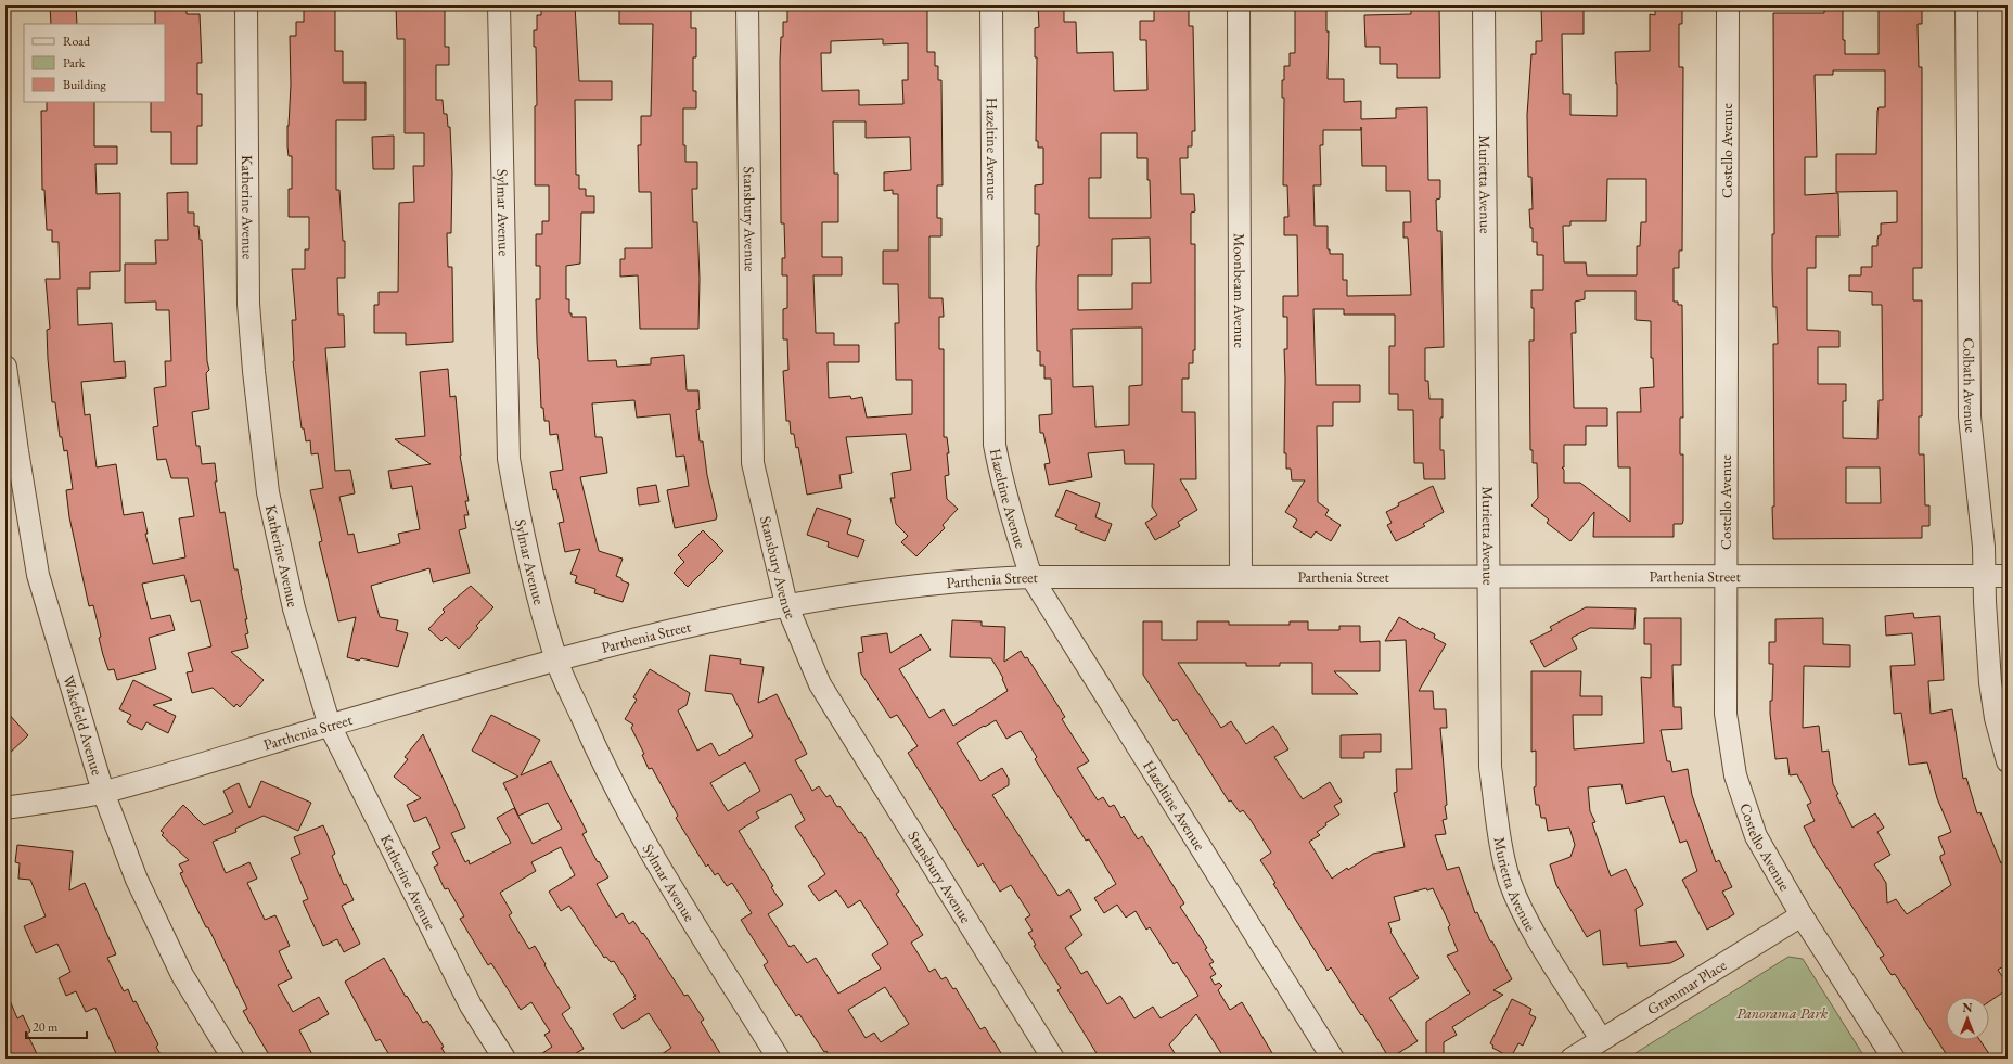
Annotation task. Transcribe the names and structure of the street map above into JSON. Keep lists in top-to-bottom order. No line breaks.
{"streets":{"street":["Hazeltine Avenue","Costello Avenue","Murietta Avenue","Katherine Avenue","Sylmar Avenue","Stansbury Avenue","Moonbeam Avenue","Colbath Avenue","Parthenia Street","Wakefield Avenue","Grammar Place"]},"crossings":[["Hazeltine Avenue","Parthenia Street"],["Costello Avenue","Parthenia Street"],["Costello Avenue","Grammar Place"],["Murietta Avenue","Parthenia Street"],["Murietta Avenue","Grammar Place"],["Katherine Avenue","Parthenia Street"],["Sylmar Avenue","Parthenia Street"],["Stansbury Avenue","Parthenia Street"],["Moonbeam Avenue","Parthenia Street"],["Colbath Avenue","Parthenia Street"],["Parthenia Street","Wakefield Avenue"]],"parks":["Panorama Park"],"legend":["Road","Park","Building"],"scale_bar":"20 m","north":"top"}
